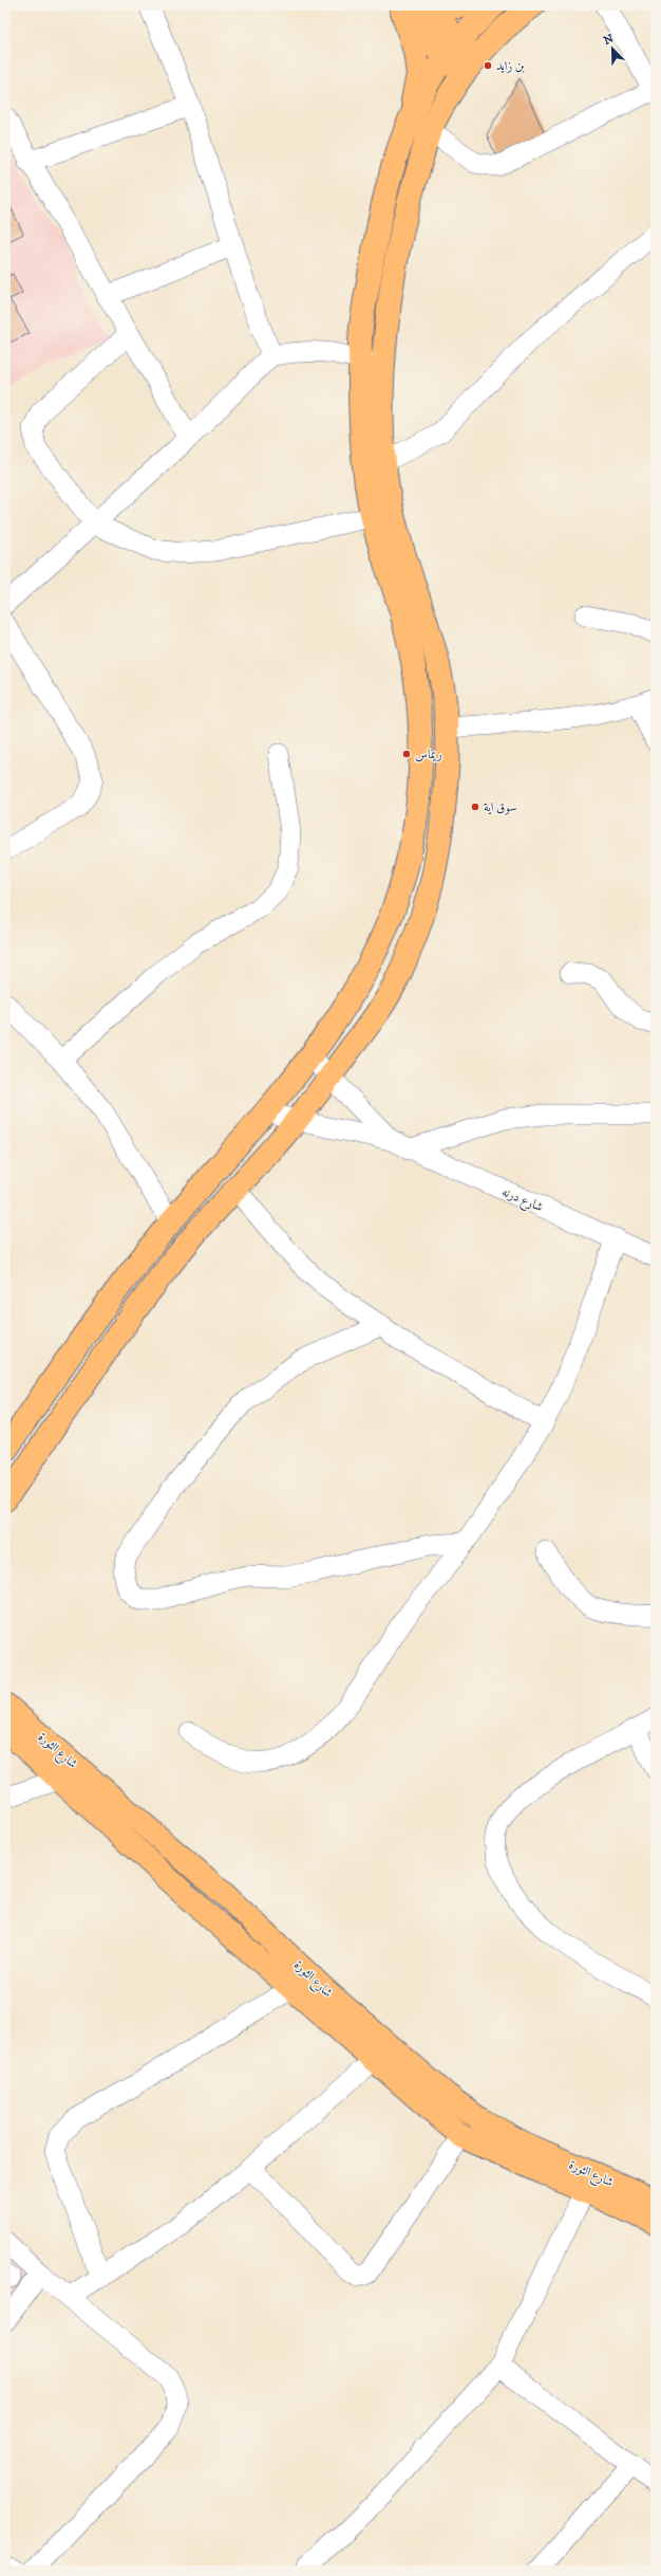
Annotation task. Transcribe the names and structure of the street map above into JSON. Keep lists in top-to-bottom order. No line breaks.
{"streets":{"main road":["شارع الثورة"],"street":["شارع درنه"]},"places":["بن زايد","ريماس","سوق اية"],"north":"top left"}
